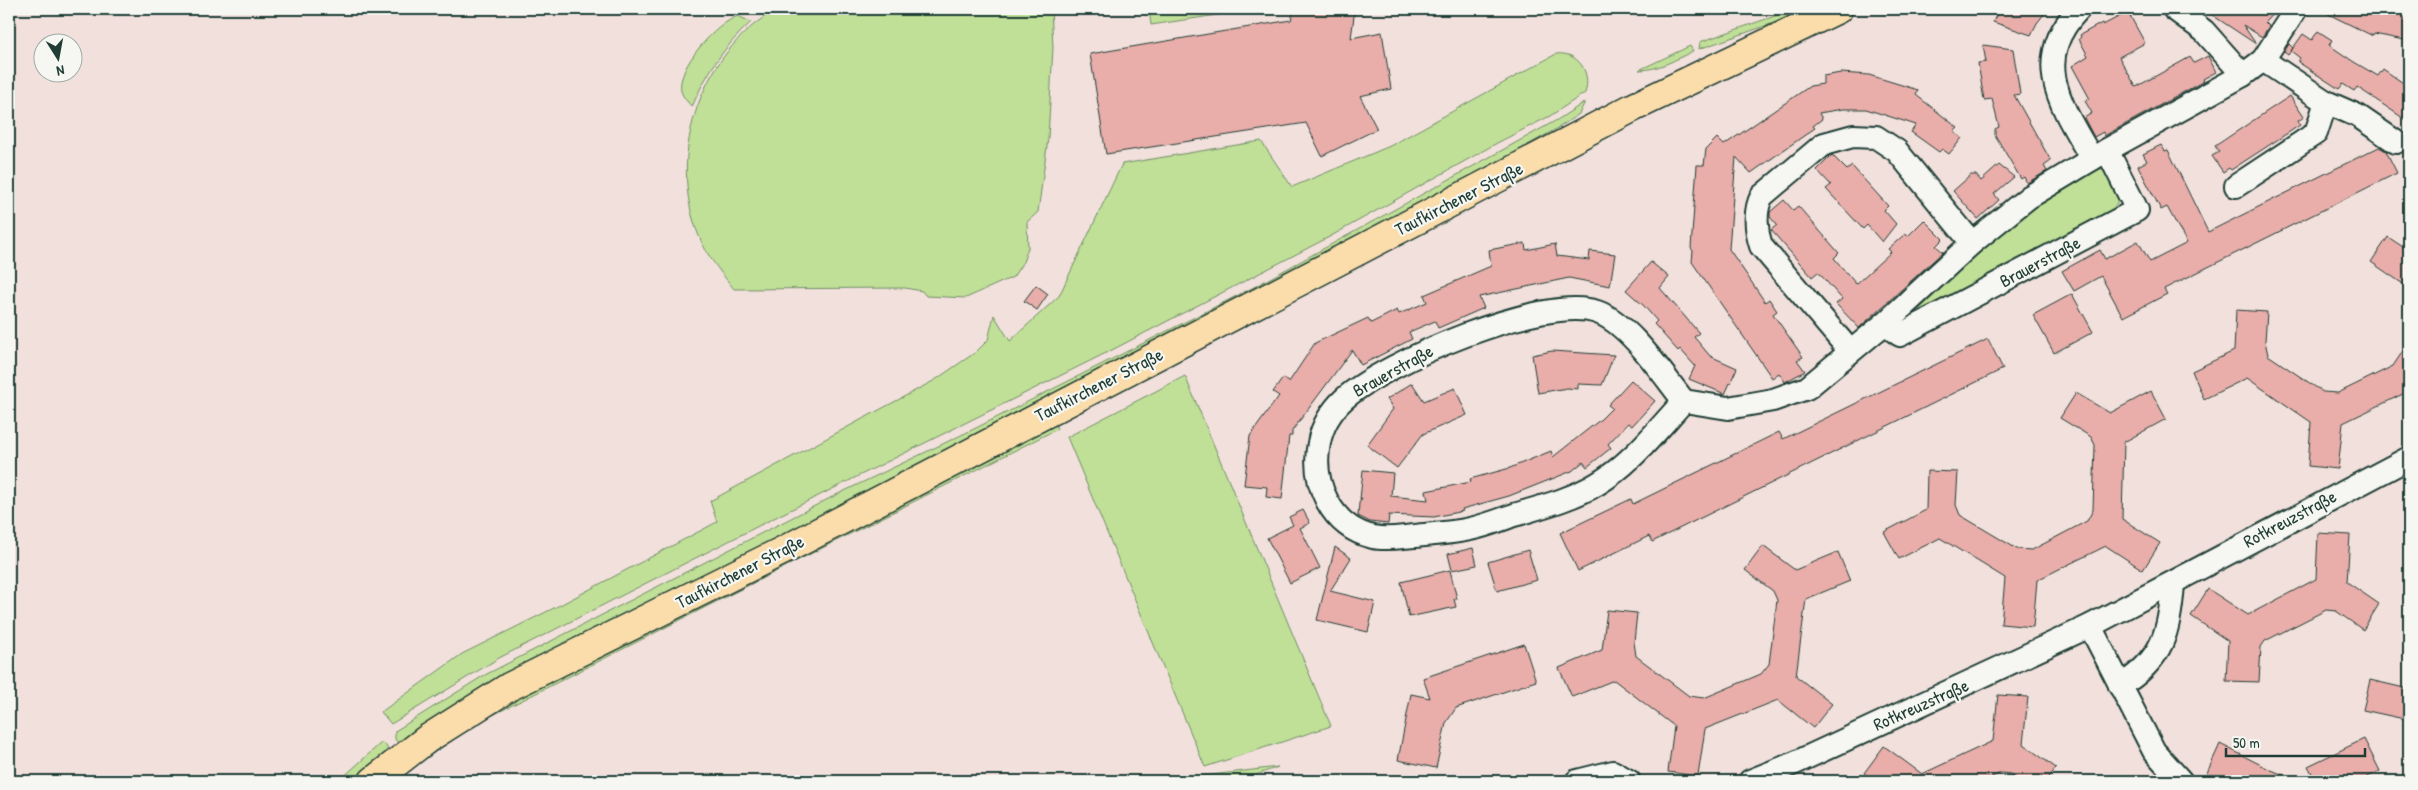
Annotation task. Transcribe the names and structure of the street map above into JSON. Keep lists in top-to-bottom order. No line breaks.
{"streets":{"main road":["Taufkirchener Straße"],"street":["Brauerstraße","Rotkreuzstraße"]},"scale_bar":"50 m","north":"bottom"}
